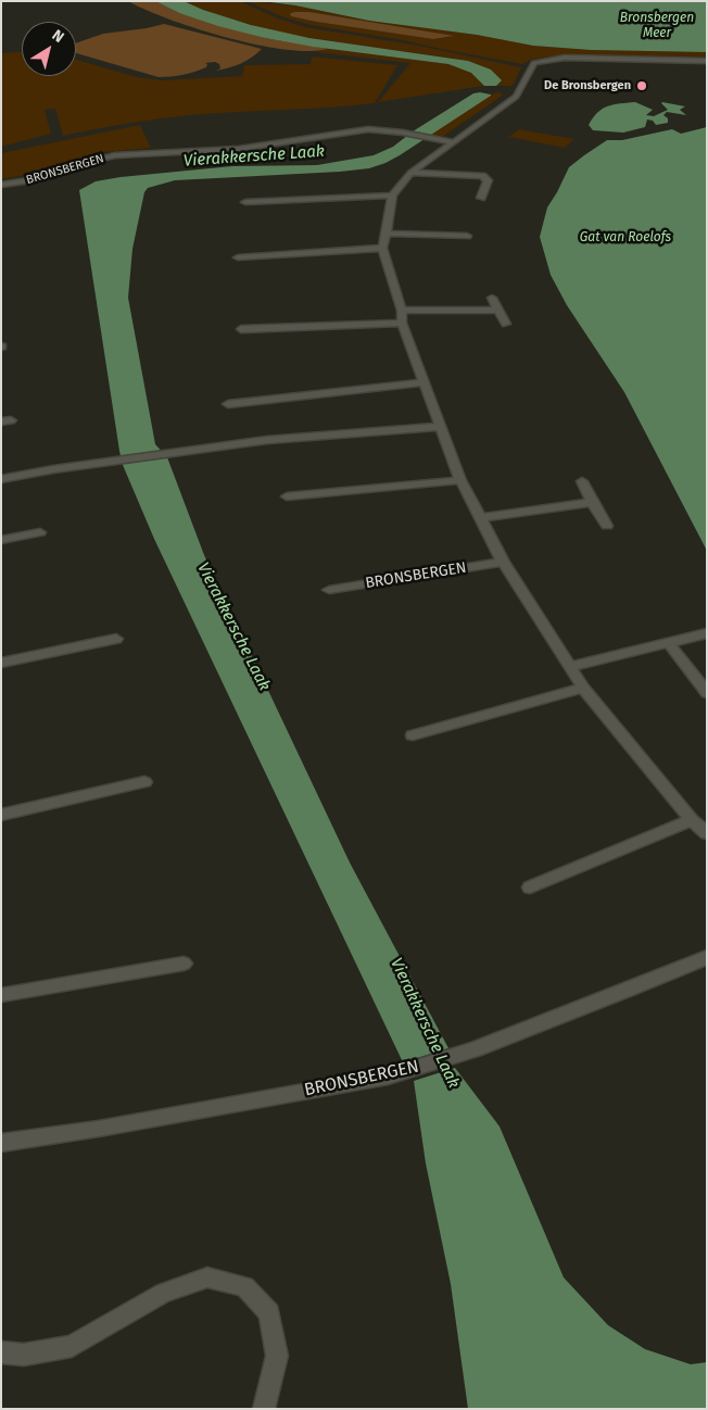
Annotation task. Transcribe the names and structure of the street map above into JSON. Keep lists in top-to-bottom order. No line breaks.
{"streets":{"street":["BRONSBERGEN"]},"water":["Bronsbergen Meer","Vierakkersche Laak","Gat van Roelofs"],"places":["De Bronsbergen"],"north":"top right"}
